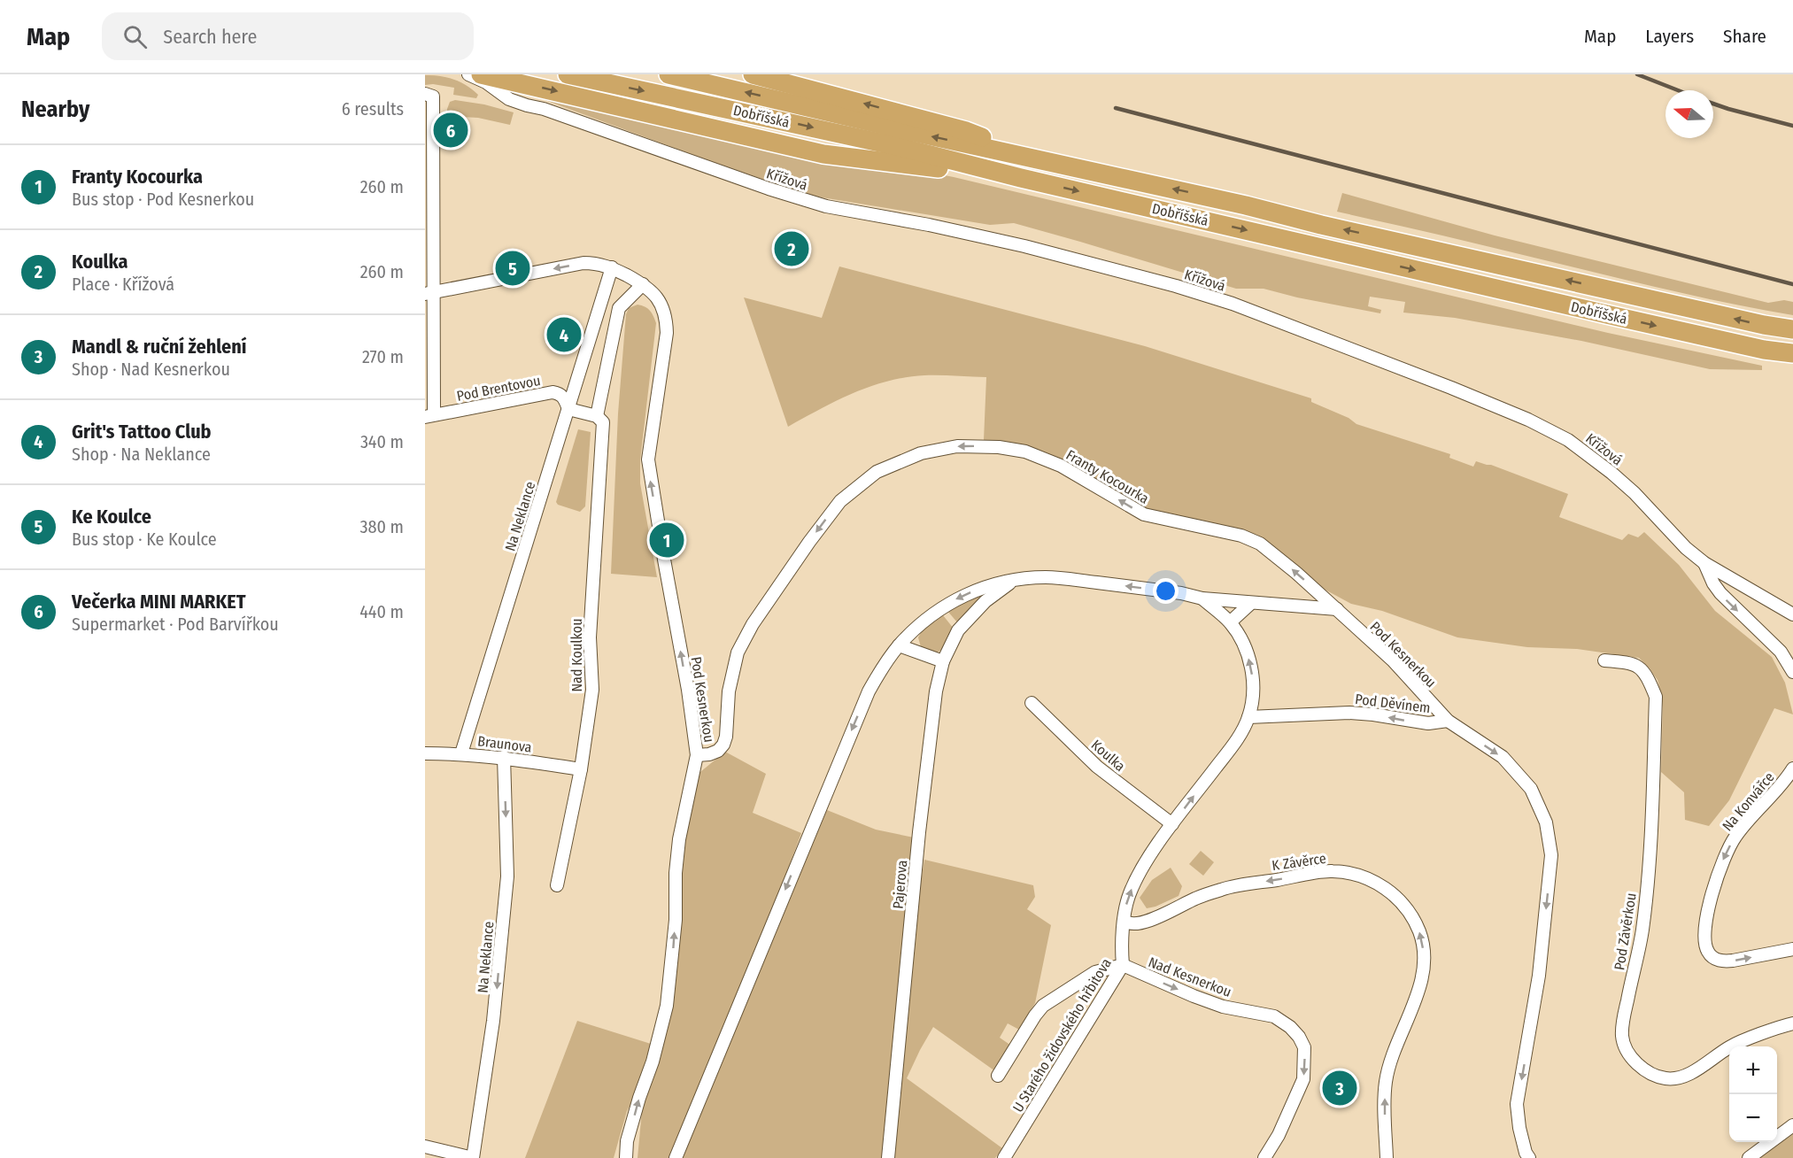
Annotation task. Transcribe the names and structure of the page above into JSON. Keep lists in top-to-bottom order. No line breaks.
{"streets":{"highway":["Dobříšská"],"street":["Křížová","Pod Brentovou","Franty Kocourka","Na Neklance","Pod Kesnerkou","Nad Koulkou","Pod Děvínem","Braunova","Koulka","Na Konvářce","K Závěrce","Pajerova","Pod Závěrkou","Nad Kesnerkou","U Starého židovského hřbitova"]},"crossings":[["Pod Brentovou","Na Neklance"],["Franty Kocourka","Pod Kesnerkou"],["Na Neklance","Pod Kesnerkou"],["Na Neklance","Braunova"],["Pod Kesnerkou","Pod Děvínem"],["Nad Koulkou","Braunova"],["K Závěrce","U Starého židovského hřbitova"],["Nad Kesnerkou","U Starého židovského hřbitova"]],"one_way":["Na Neklance"],"north":"left","page":{"header":"Map","search":"Search here","nav":["Map","Layers","Share"],"heading":["Nearby","6 results"],"pins":["6","2","5","4","1","3"],"list":[{"mark":"1","name":"Franty Kocourka","note":"Bus stop · Pod Kesnerkou","value":"260 m"},{"mark":"2","name":"Koulka","note":"Place · Křížová","value":"260 m"},{"mark":"3","name":"Mandl & ruční žehlení","note":"Shop · Nad Kesnerkou","value":"270 m"},{"mark":"4","name":"Grit's Tattoo Club","note":"Shop · Na Neklance","value":"340 m"},{"mark":"5","name":"Ke Koulce","note":"Bus stop · Ke Koulce","value":"380 m"},{"mark":"6","name":"Večerka MINI MARKET","note":"Supermarket · Pod Barvířkou","value":"440 m"}],"map_buttons":["+","−"]}}
